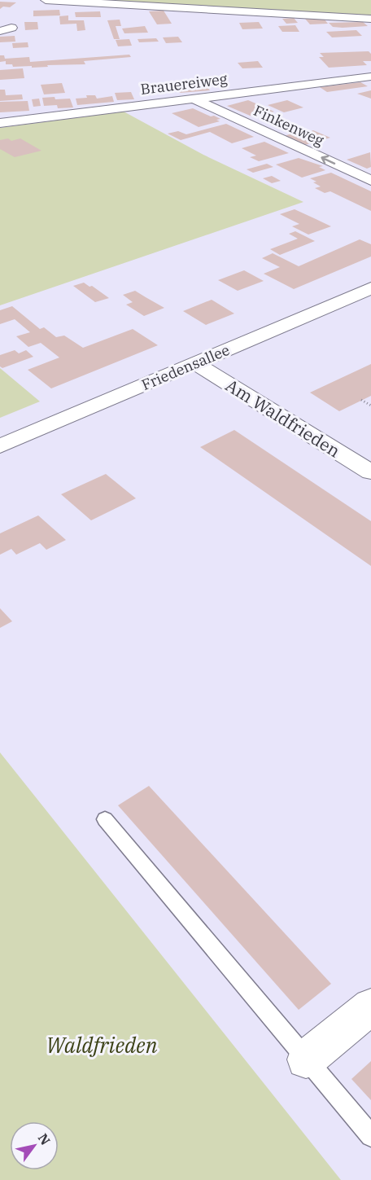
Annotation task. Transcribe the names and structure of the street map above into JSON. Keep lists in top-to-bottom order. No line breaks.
{"streets":{"street":["Brauereiweg","Finkenweg","Friedensallee","Am Waldfrieden"]},"crossings":[["Brauereiweg","Finkenweg"],["Friedensallee","Am Waldfrieden"]],"parks":["Waldfrieden"],"north":"top right"}
